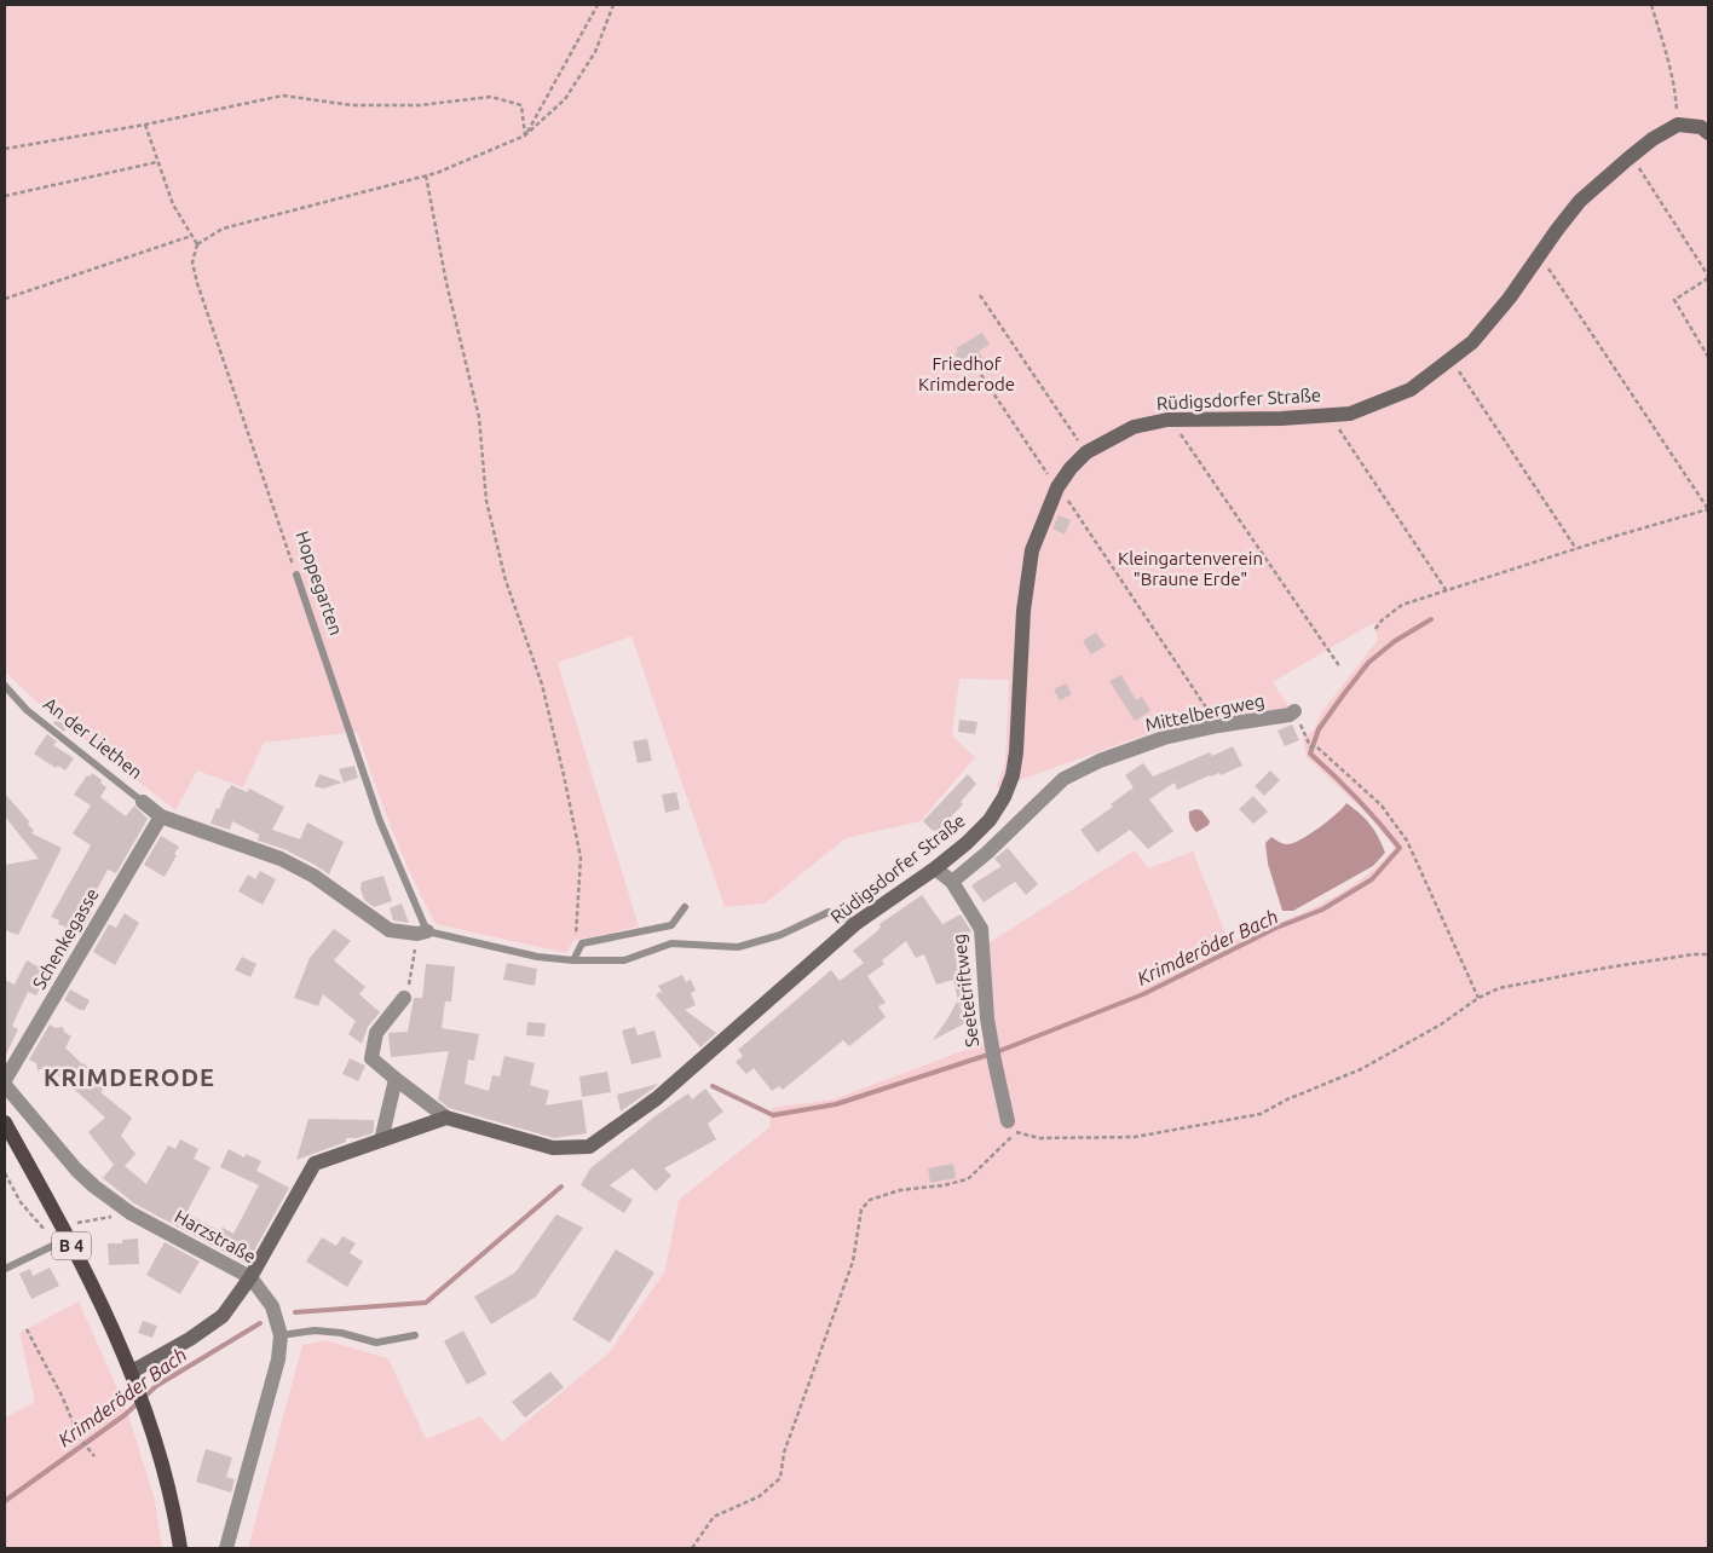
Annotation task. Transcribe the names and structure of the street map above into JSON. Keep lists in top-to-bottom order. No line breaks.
{"streets":{"main road":["B 4"],"street":["Rüdigsdorfer Straße","Mittelbergweg","An der Liethen","Schenkegasse","Seetetriftweg","Harzstraße"],"lane":["Hoppegarten"]},"crossings":[["Rüdigsdorfer Straße","Seetetriftweg"],["Mittelbergweg","Seetetriftweg"],["An der Liethen","Schenkegasse"],["Schenkegasse","Harzstraße"]],"districts":["KRIMDERODE"],"water":["Krimderöder Bach"],"parks":["Friedhof Krimderode","Kleingartenverein \"Braune Erde\""]}
